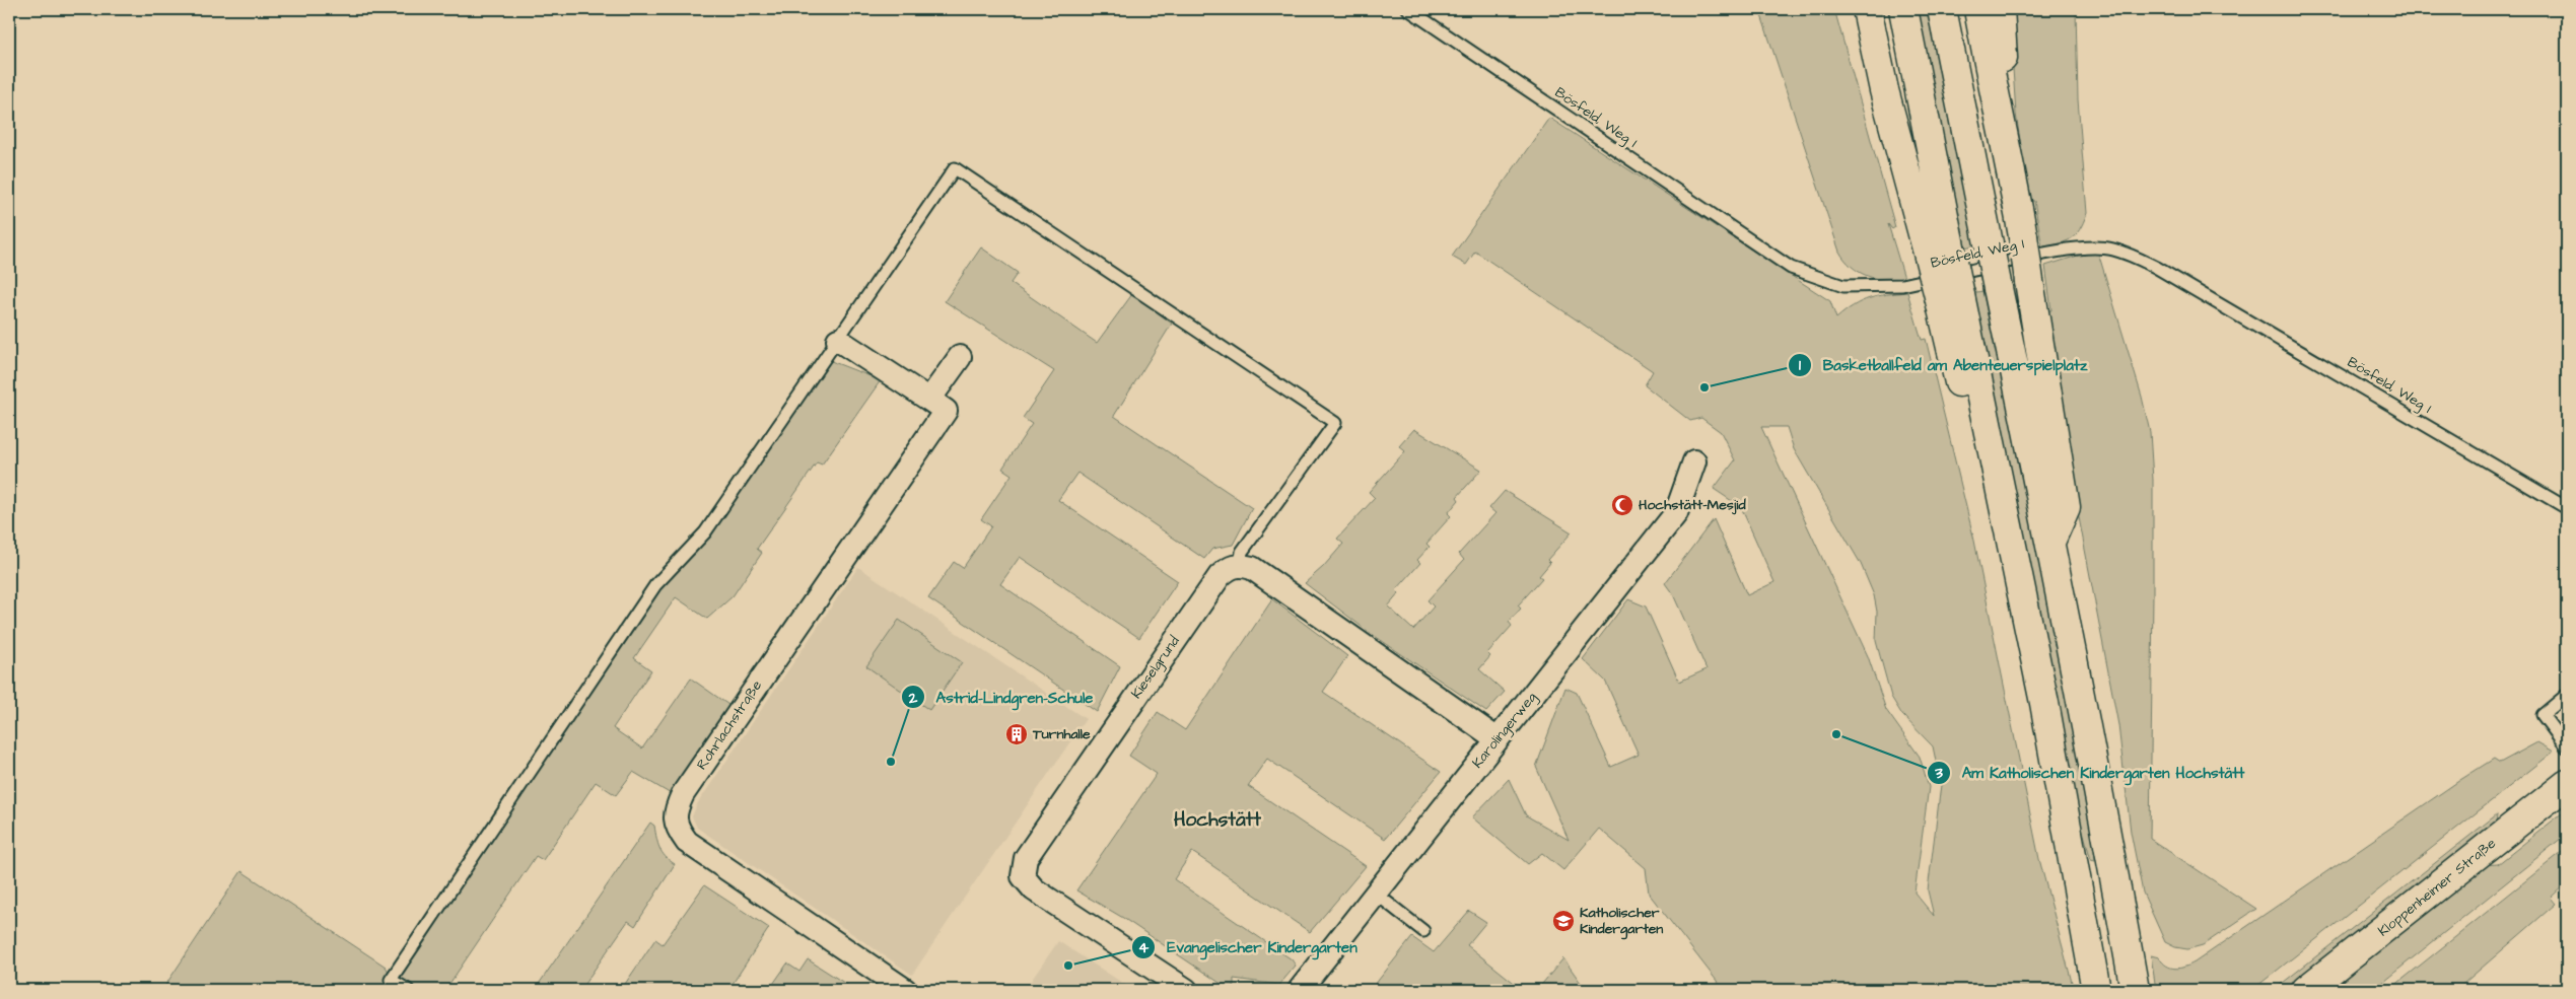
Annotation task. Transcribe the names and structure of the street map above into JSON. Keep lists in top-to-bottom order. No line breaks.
{"streets":{"main road":["Kloppenheimer Straße"],"street":["Kieselgrund","Rohrlachstraße","Karolingerweg"],"lane":["Bösfeld, Weg I"]},"districts":["Hochstätt"],"places":{"other":["Basketballfeld am Abenteuerspielplatz","Am Katholischen Kindergarten Hochstätt","Astrid-Lindgren-Schule","Evangelischer Kindergarten"],"mosque":["Hochstätt-Mesjid"],"building":["Turnhalle"],"school or university":["Katholischer Kindergarten"]}}
